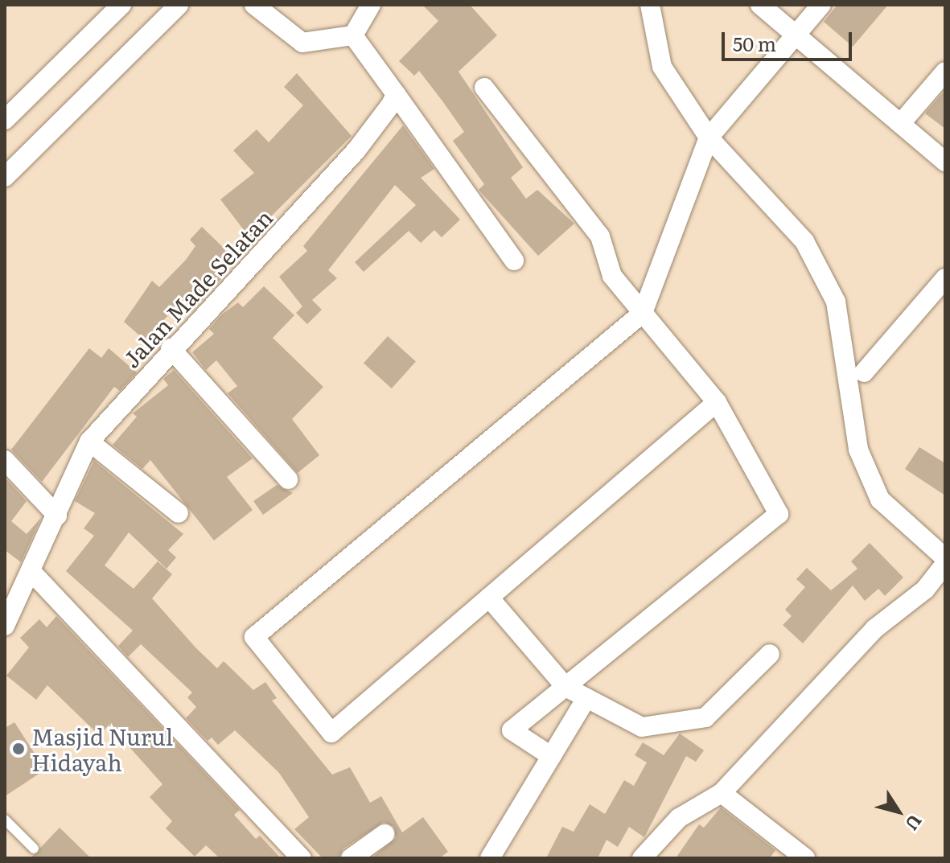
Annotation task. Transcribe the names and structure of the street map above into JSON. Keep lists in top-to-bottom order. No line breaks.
{"streets":{"street":["Jalan Made Selatan"]},"places":["Masjid Nurul Hidayah"],"scale_bar":"50 m","north":"bottom right"}
